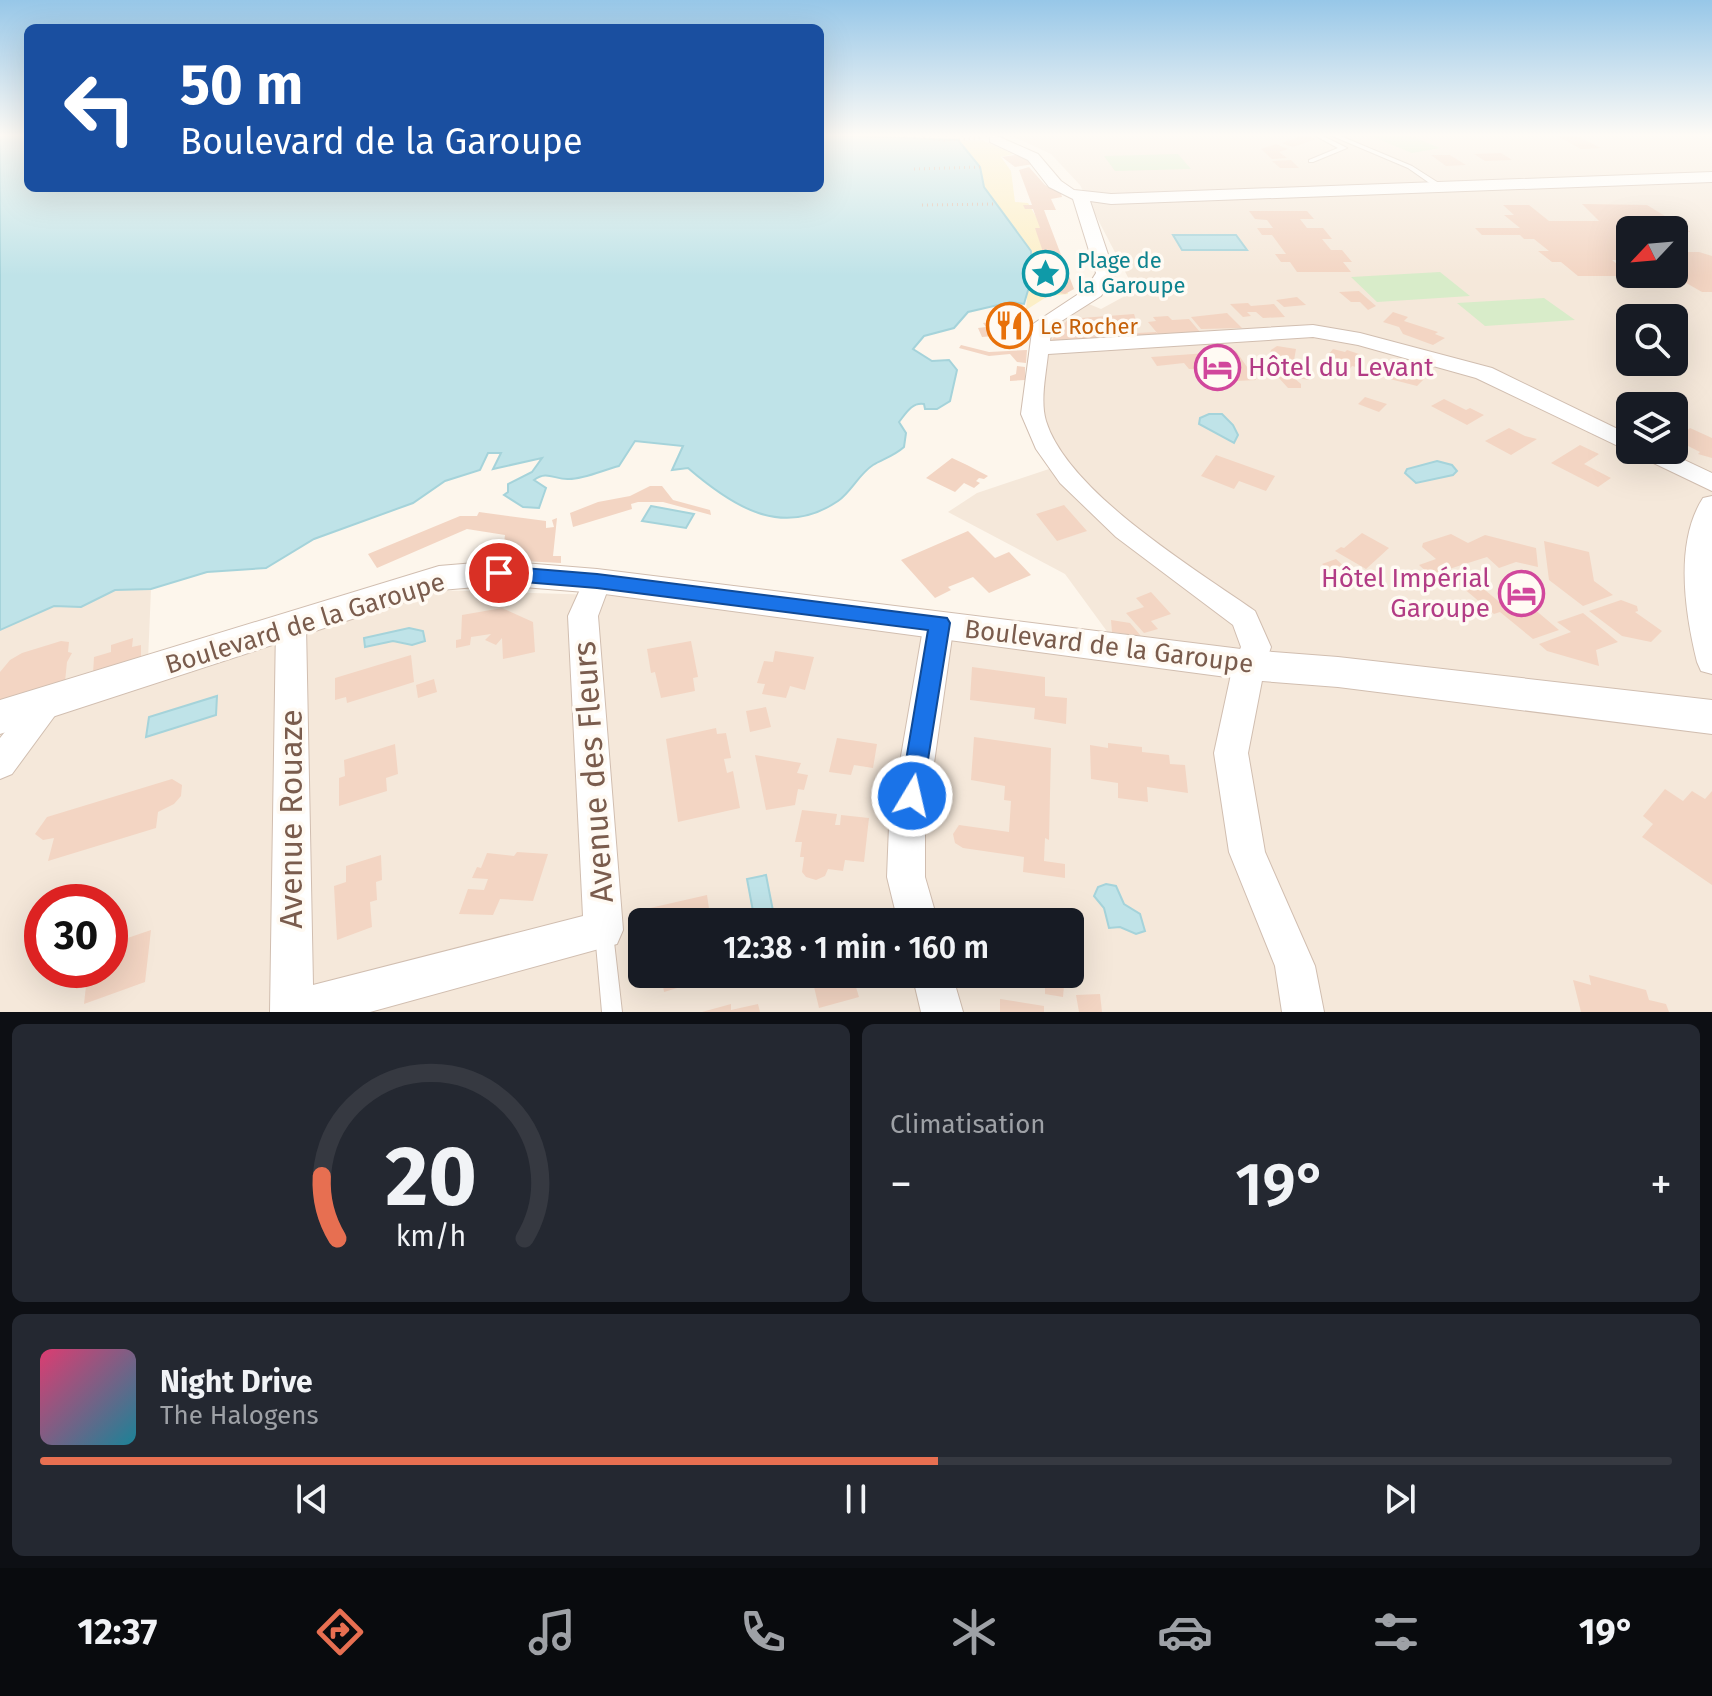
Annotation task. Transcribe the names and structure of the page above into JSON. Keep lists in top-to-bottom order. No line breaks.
{"streets":{"street":["Boulevard de la Garoupe","Avenue des Fleurs","Avenue Rouaze"]},"crossings":[["Boulevard de la Garoupe","Avenue des Fleurs"],["Boulevard de la Garoupe","Avenue Rouaze"],["Avenue des Fleurs","Avenue Rouaze"]],"places":{"place":["Plage de la Garoupe"],"restaurant":["Le Rocher"],"hotel":["Hôtel du Levant","Hôtel Impérial Garoupe"]},"north":"bottom left","page":{"turn":["50 m","Boulevard de la Garoupe"],"limit":"30","trip":"12:38 · 1 min · 160 m","tile":"Climatisation","heat":["−","19°","+"],"song":["Night Drive","The Halogens"],"tabs":["12:37","19°"],"gauge":["20","km/h"]}}
